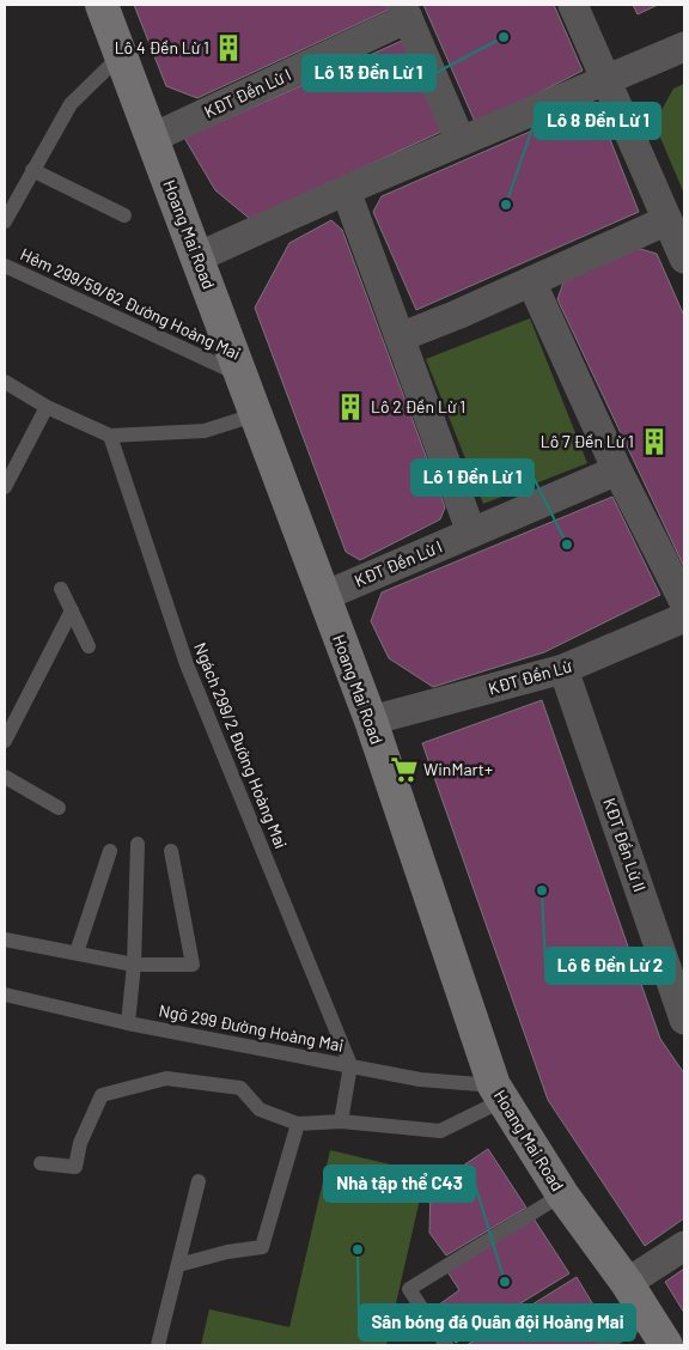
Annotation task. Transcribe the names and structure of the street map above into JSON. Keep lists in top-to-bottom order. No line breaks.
{"streets":{"street":["KĐT Đền Lừ I","Hoang Mai Road","KĐT Đền Lừ","KĐT Đền Lừ II"],"lane":["Hẻm 299/59/62 Đường Hoàng Mai","Ngách 299/2 Đường Hoàng Mai","Ngõ 299 Đường Hoàng Mai"]},"crossings":[["KĐT Đền Lừ I","Hoang Mai Road"],["Hoang Mai Road","Hẻm 299/59/62 Đường Hoàng Mai"],["Hoang Mai Road","KĐT Đền Lừ"],["Hoang Mai Road","Ngõ 299 Đường Hoàng Mai"],["KĐT Đền Lừ","KĐT Đền Lừ II"],["Ngách 299/2 Đường Hoàng Mai","Ngõ 299 Đường Hoàng Mai"]],"places":{"other":["Lô 13 Đền Lừ 1","Lô 8 Đền Lừ 1","Lô 1 Đền Lừ 1","Lô 6 Đền Lừ 2","Sân bóng đá Quân đội Hoàng Mai","Nhà tập thể C43"],"building":["Lô 4 Đền Lừ 1","Lô 2 Đền Lừ 1","Lô 7 Đền Lừ 1"],"supermarket":["WinMart+"]}}
